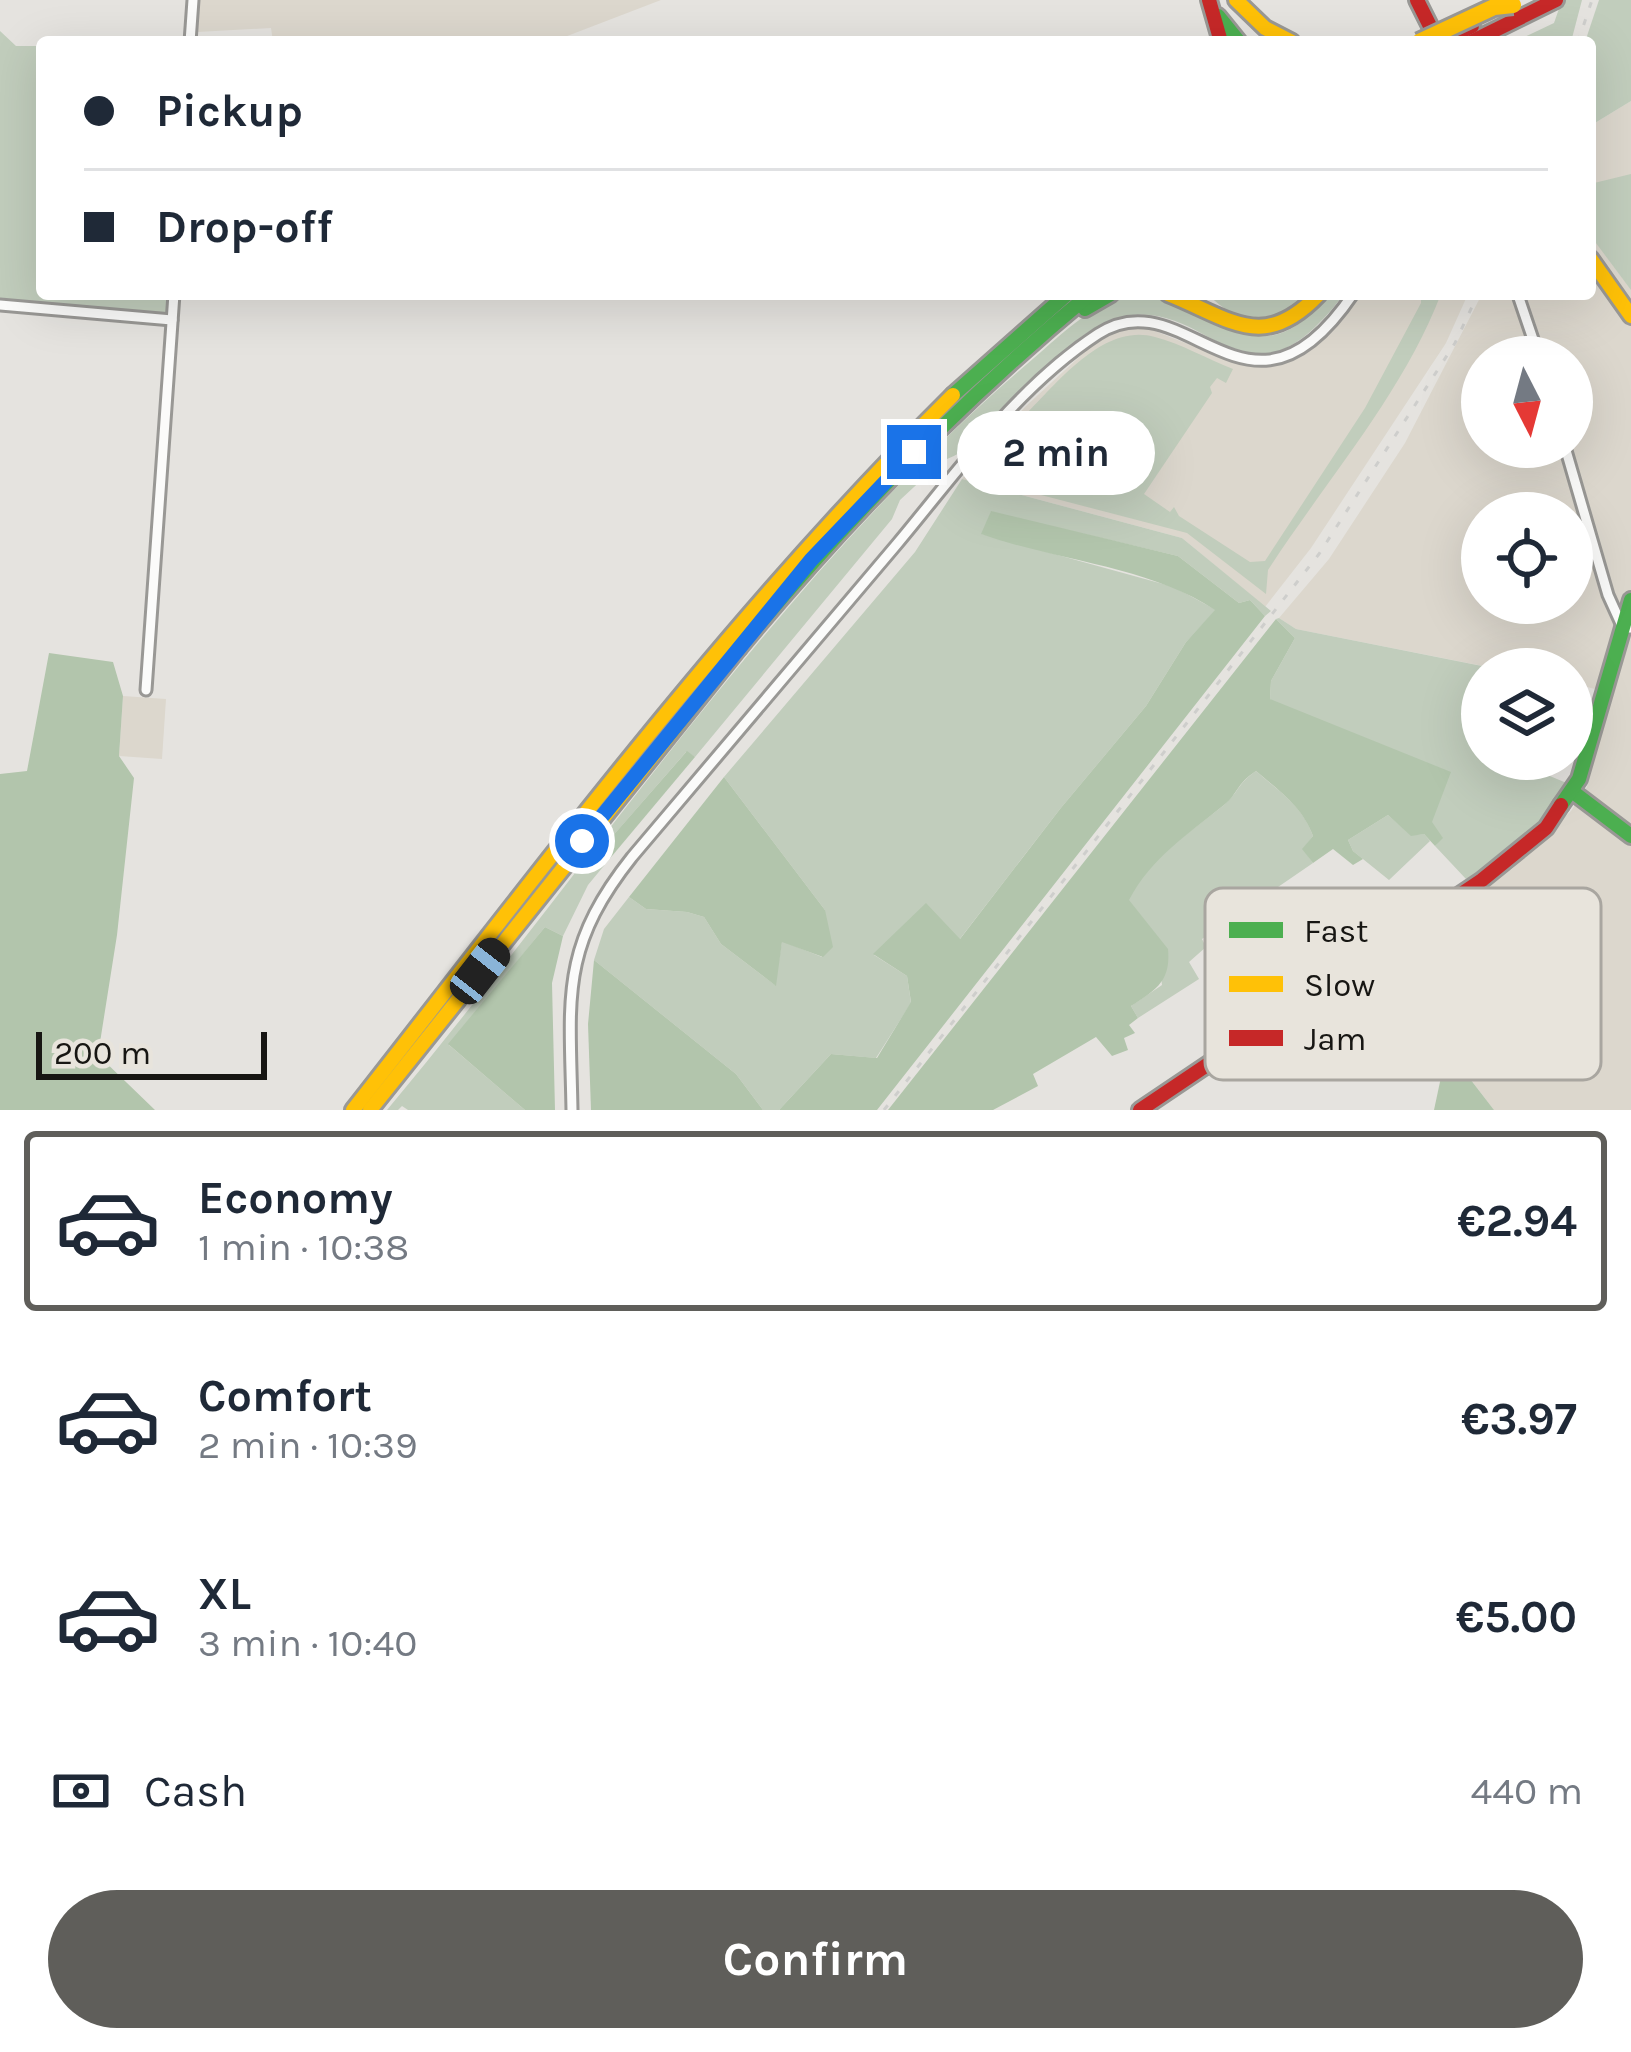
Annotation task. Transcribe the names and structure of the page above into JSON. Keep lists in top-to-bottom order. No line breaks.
{"legend":["Fast","Slow","Jam"],"scale_bar":"200 m","north":"bottom","page":{"banner":["Pickup","Drop-off"],"bubble":"2 min","scale":"200 m","list":[{"name":"Economy","note":"1 min · 10:38","value":"€2.94"},{"name":"Comfort","note":"2 min · 10:39","value":"€3.97"},{"name":"XL","note":"3 min · 10:40","value":"€5.00"}],"pay":["Cash","440 m"],"buttons":"Confirm"}}
